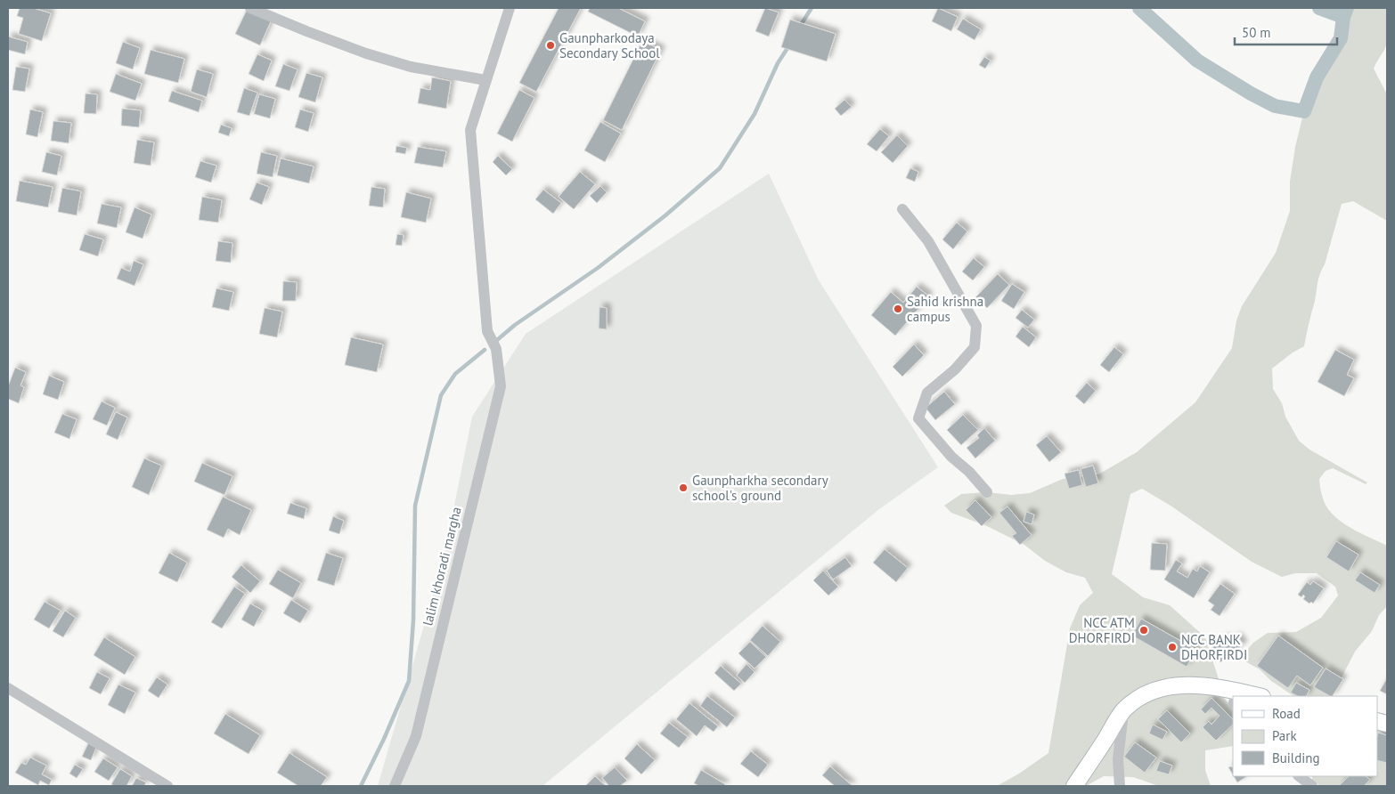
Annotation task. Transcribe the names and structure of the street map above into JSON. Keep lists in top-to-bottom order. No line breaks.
{"streets":{"street":["lalim khoradi margha"]},"places":["Gaunpharkodaya Secondary School","Sahid krishna campus","Gaunpharkha secondary school's ground","NCC ATM DHORFIRDI","NCC BANK DHORFIRDI"],"legend":["Road","Park","Building"],"scale_bar":"50 m"}
